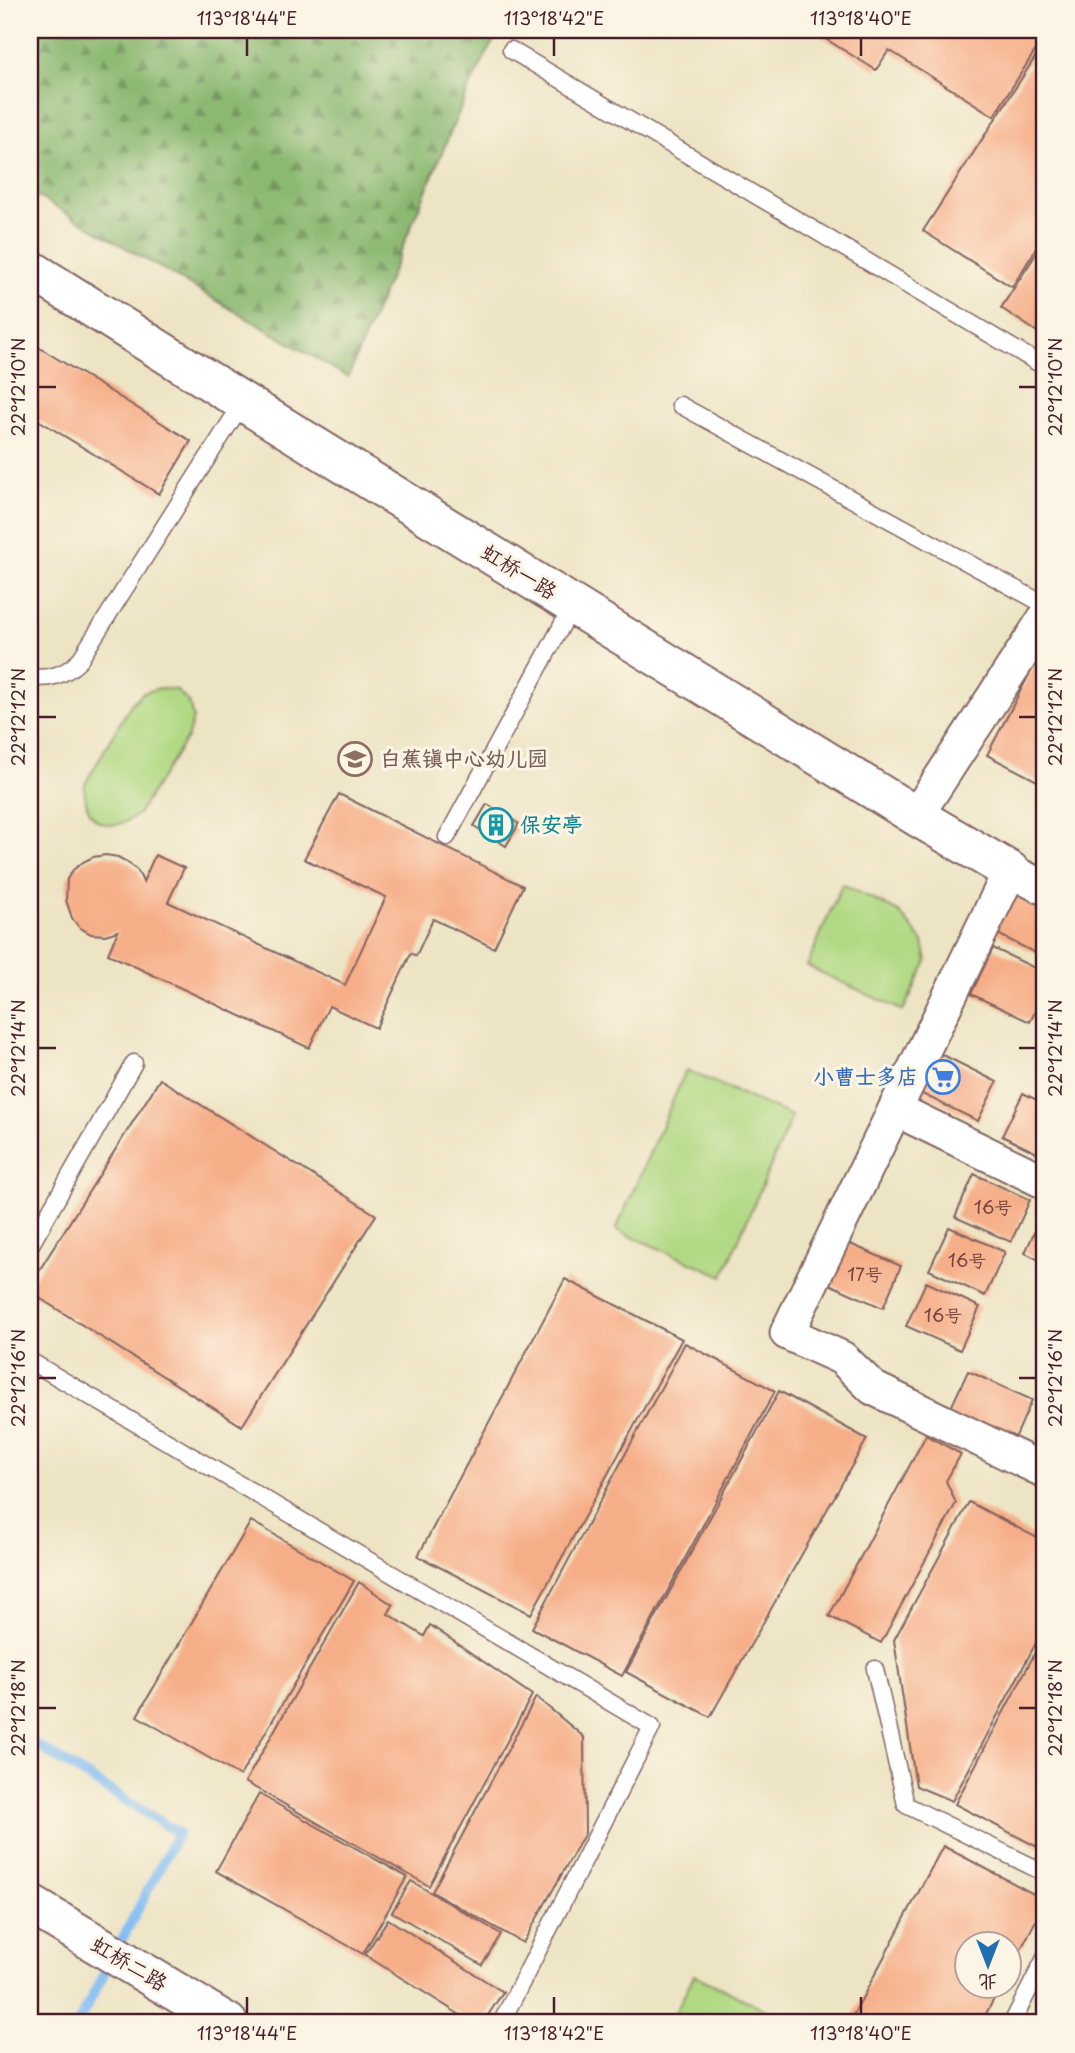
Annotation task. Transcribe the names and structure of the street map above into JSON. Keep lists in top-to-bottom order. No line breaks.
{"streets":{"street":["虹桥一路","虹桥二路"]},"places":{"school or university":["白蕉镇中心幼儿园"],"building":["保安亭"],"supermarket":["小曹士多店"]},"house_numbers":["16号","16号","17号","16号"],"north":"bottom","coordinates":["113°18'44\"E","113°18'42\"E","113°18'40\"E","22°12'10\"N","22°12'12\"N","22°12'14\"N","22°12'16\"N","22°12'18\"N"]}
